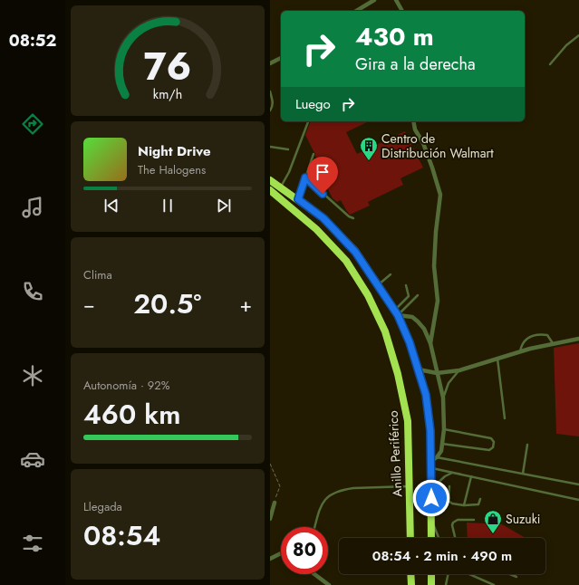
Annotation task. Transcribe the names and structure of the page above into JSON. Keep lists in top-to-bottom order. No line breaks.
{"streets":{"highway":["Anillo Periférico"]},"places":{"building":["Centro de Distribución Walmart"],"shop":["Suzuki"]},"page":{"tabs":"08:52","turn":["430 m","Gira a la derecha"],"then":"Luego","song":["Night Drive","The Halogens"],"tile":["Clima",["Autonomía · 92%","460 km"],["Llegada","08:54"]],"heat":["−","20.5°","+"],"limit":"80","trip":"08:54 · 2 min · 490 m","gauge":["76","km/h"]}}
